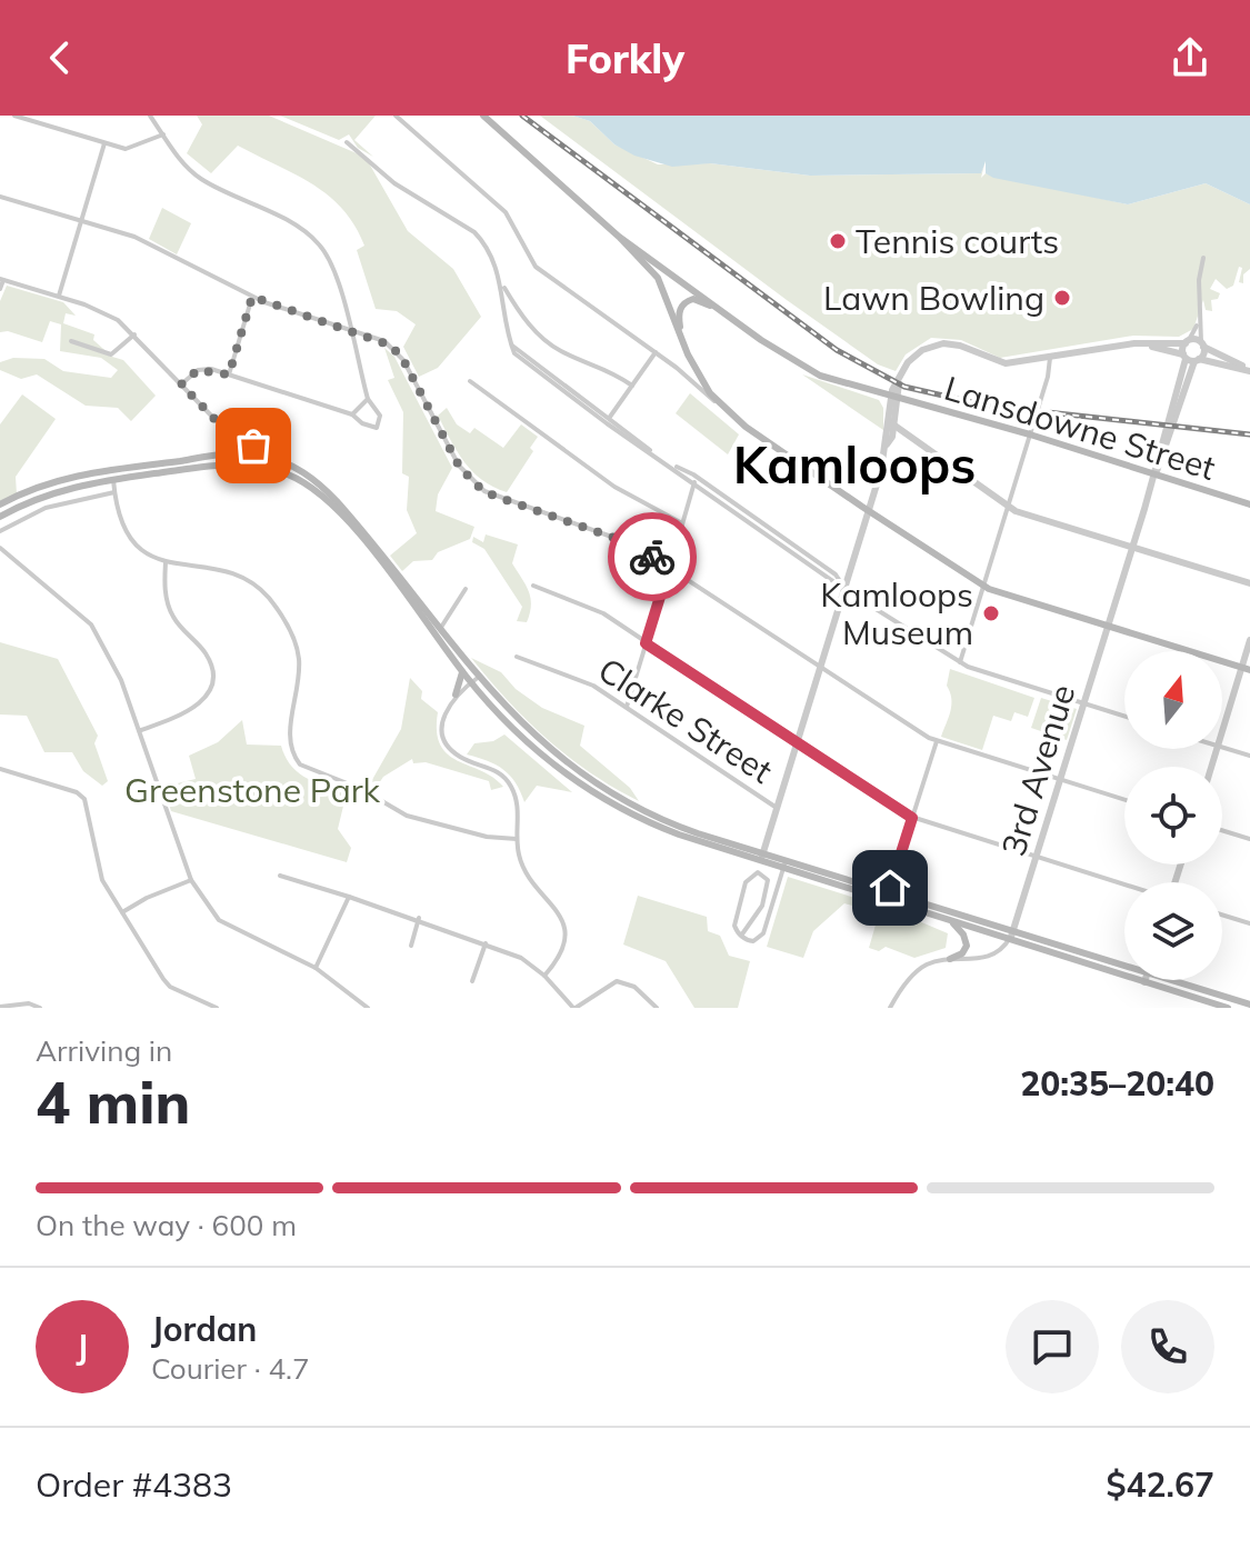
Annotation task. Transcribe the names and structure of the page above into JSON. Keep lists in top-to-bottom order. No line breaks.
{"streets":{"main road":["Lansdowne Street"],"street":["Clarke Street","3rd Avenue"]},"crossings":[["Lansdowne Street","3rd Avenue"]],"districts":["Kamloops"],"parks":["Greenstone Park"],"places":["Tennis courts","Lawn Bowling","Kamloops Museum"],"north":"top","page":{"header":"Forkly","heading":["4 min","Arriving in","20:35–20:40"],"panel":["Jordan","Courier · 4.7","Order #4383","$42.67"],"bar":"On the way · 600 m","round":"J"}}
